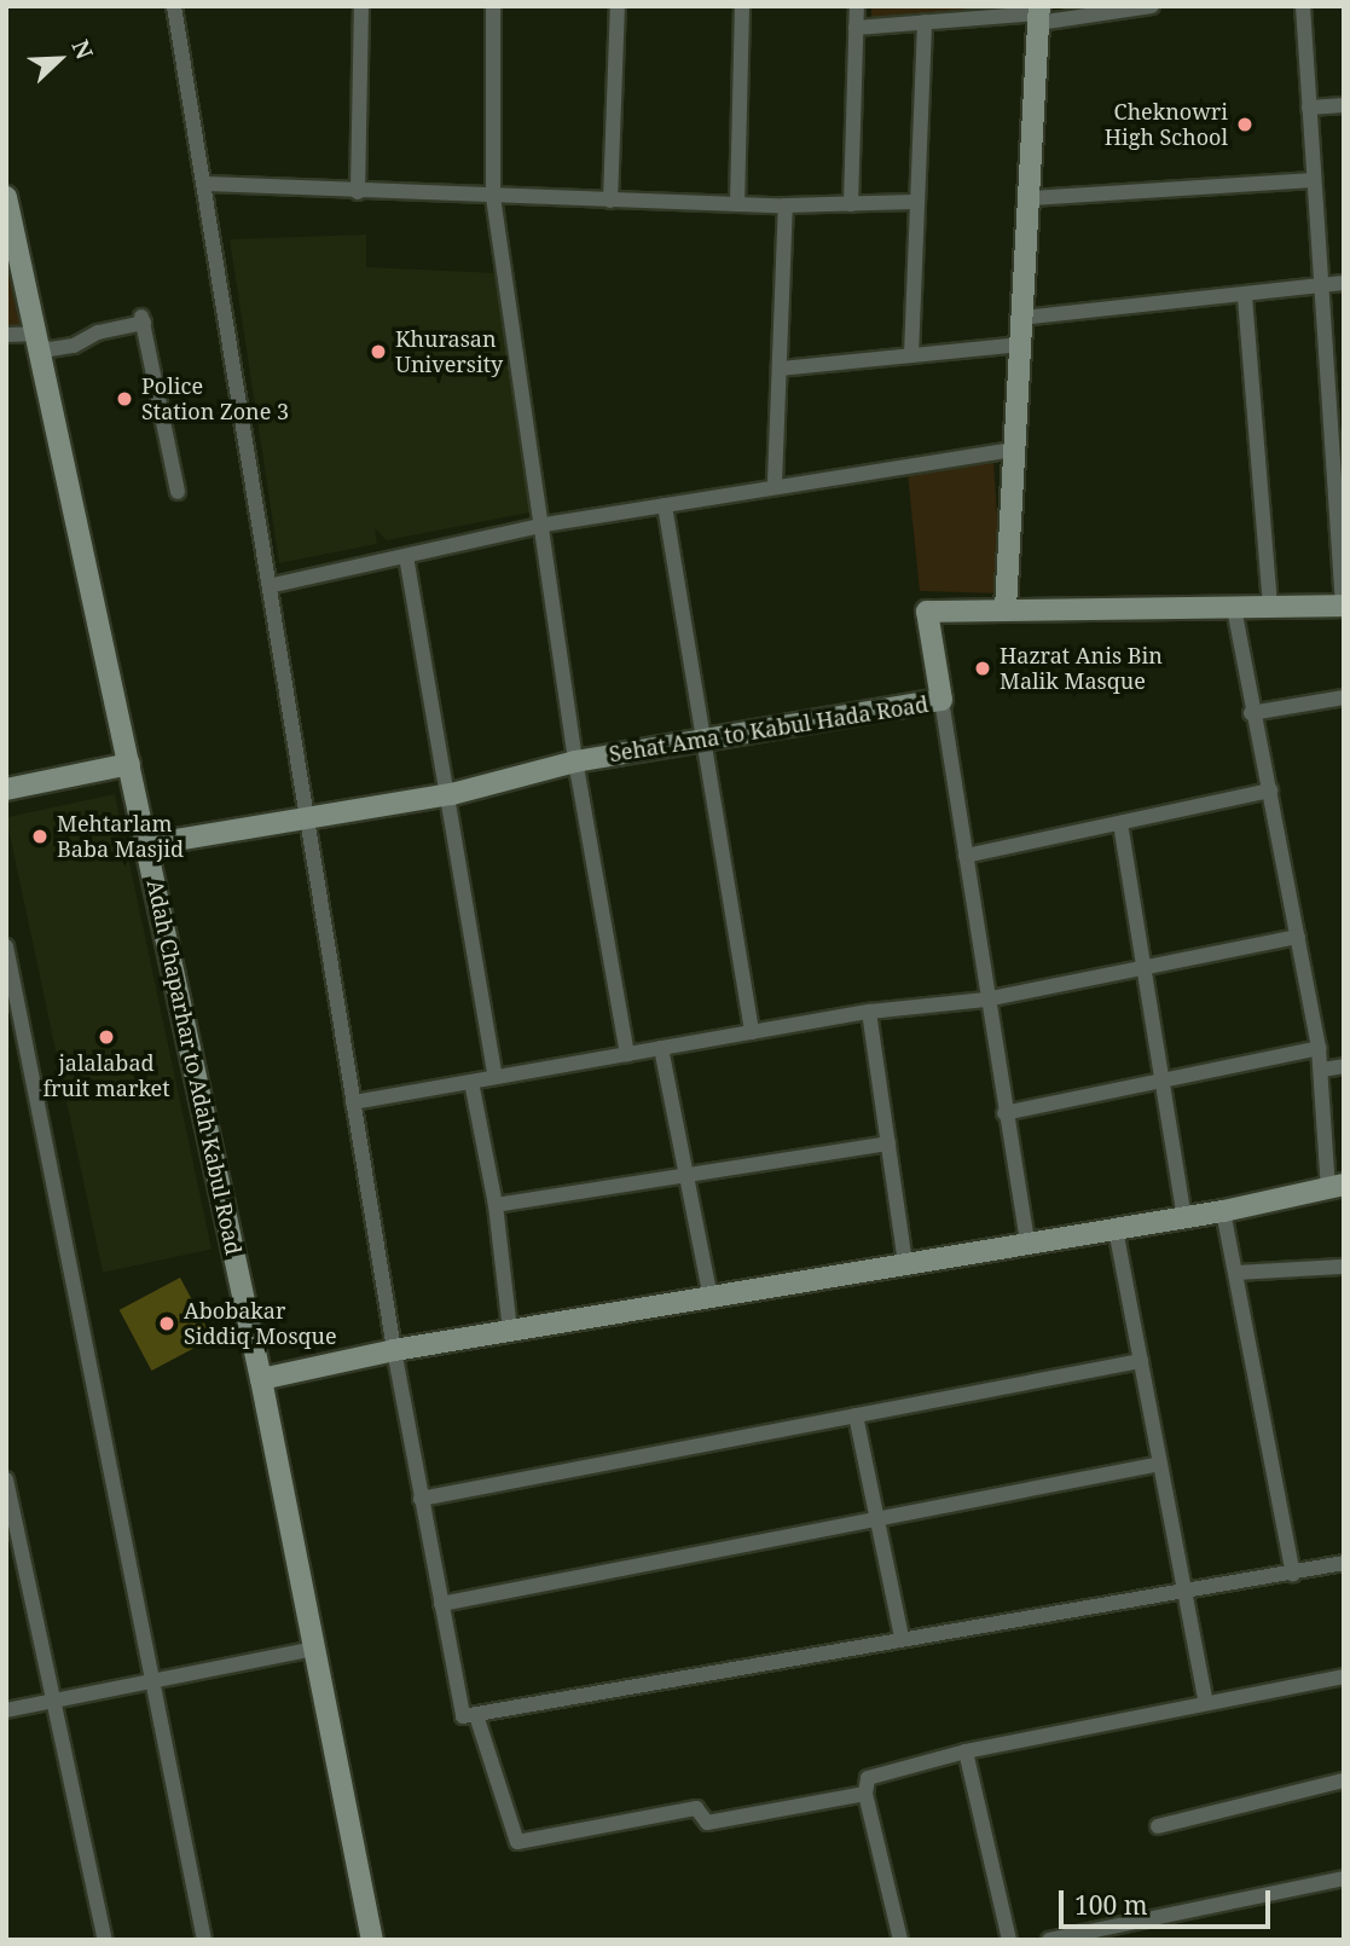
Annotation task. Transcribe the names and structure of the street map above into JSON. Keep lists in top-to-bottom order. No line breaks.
{"streets":{"main road":["Sehat Ama to Kabul Hada Road","Adah Chaparhar to Adah Kabul Road"]},"crossings":[["Sehat Ama to Kabul Hada Road","Adah Chaparhar to Adah Kabul Road"]],"places":["Cheknowri High School","Khurasan University","Police Station Zone 3","Hazrat Anis Bin Malik Masque","Mehtarlam Baba Masjid","jalalabad fruit market","Abobakar Siddiq Mosque"],"scale_bar":"100 m","north":"top right"}
